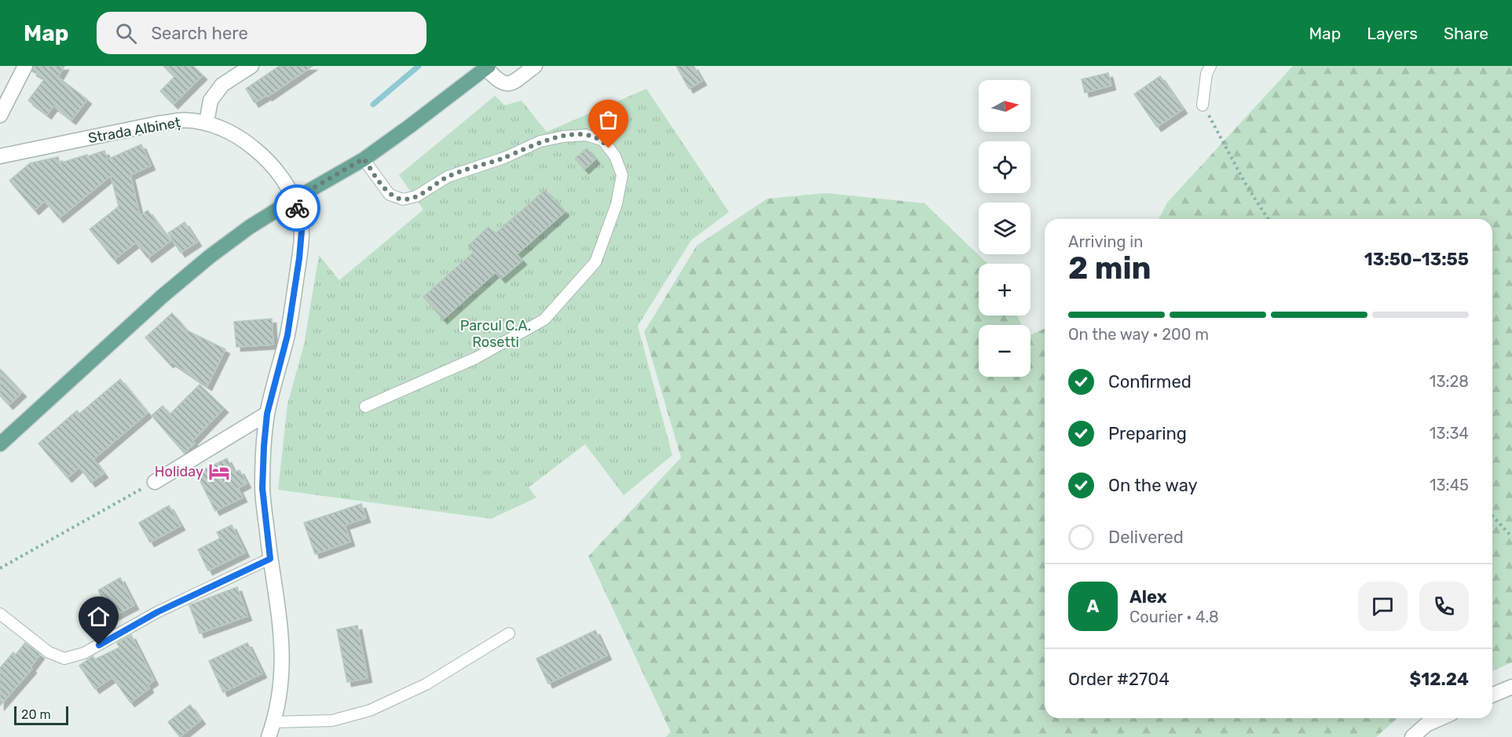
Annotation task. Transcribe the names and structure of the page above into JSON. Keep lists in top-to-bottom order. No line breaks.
{"streets":{"street":["Strada Albineț"]},"parks":["Parcul C.A. Rosetti"],"places":{"hotel":["Holiday"]},"scale_bar":"20 m","north":"right","page":{"header":"Map","search":"Search here","nav":["Map","Layers","Share"],"map_buttons":["+","−"],"heading":["2 min","Arriving in","13:50–13:55"],"panel":["Alex","Courier · 4.8","Order #2704","$12.24"],"bar":"On the way · 200 m","list":[["Confirmed","13:28"],["Preparing","13:34"],["On the way","13:45"],"Delivered"],"round":"A","scale":"20 m"}}
